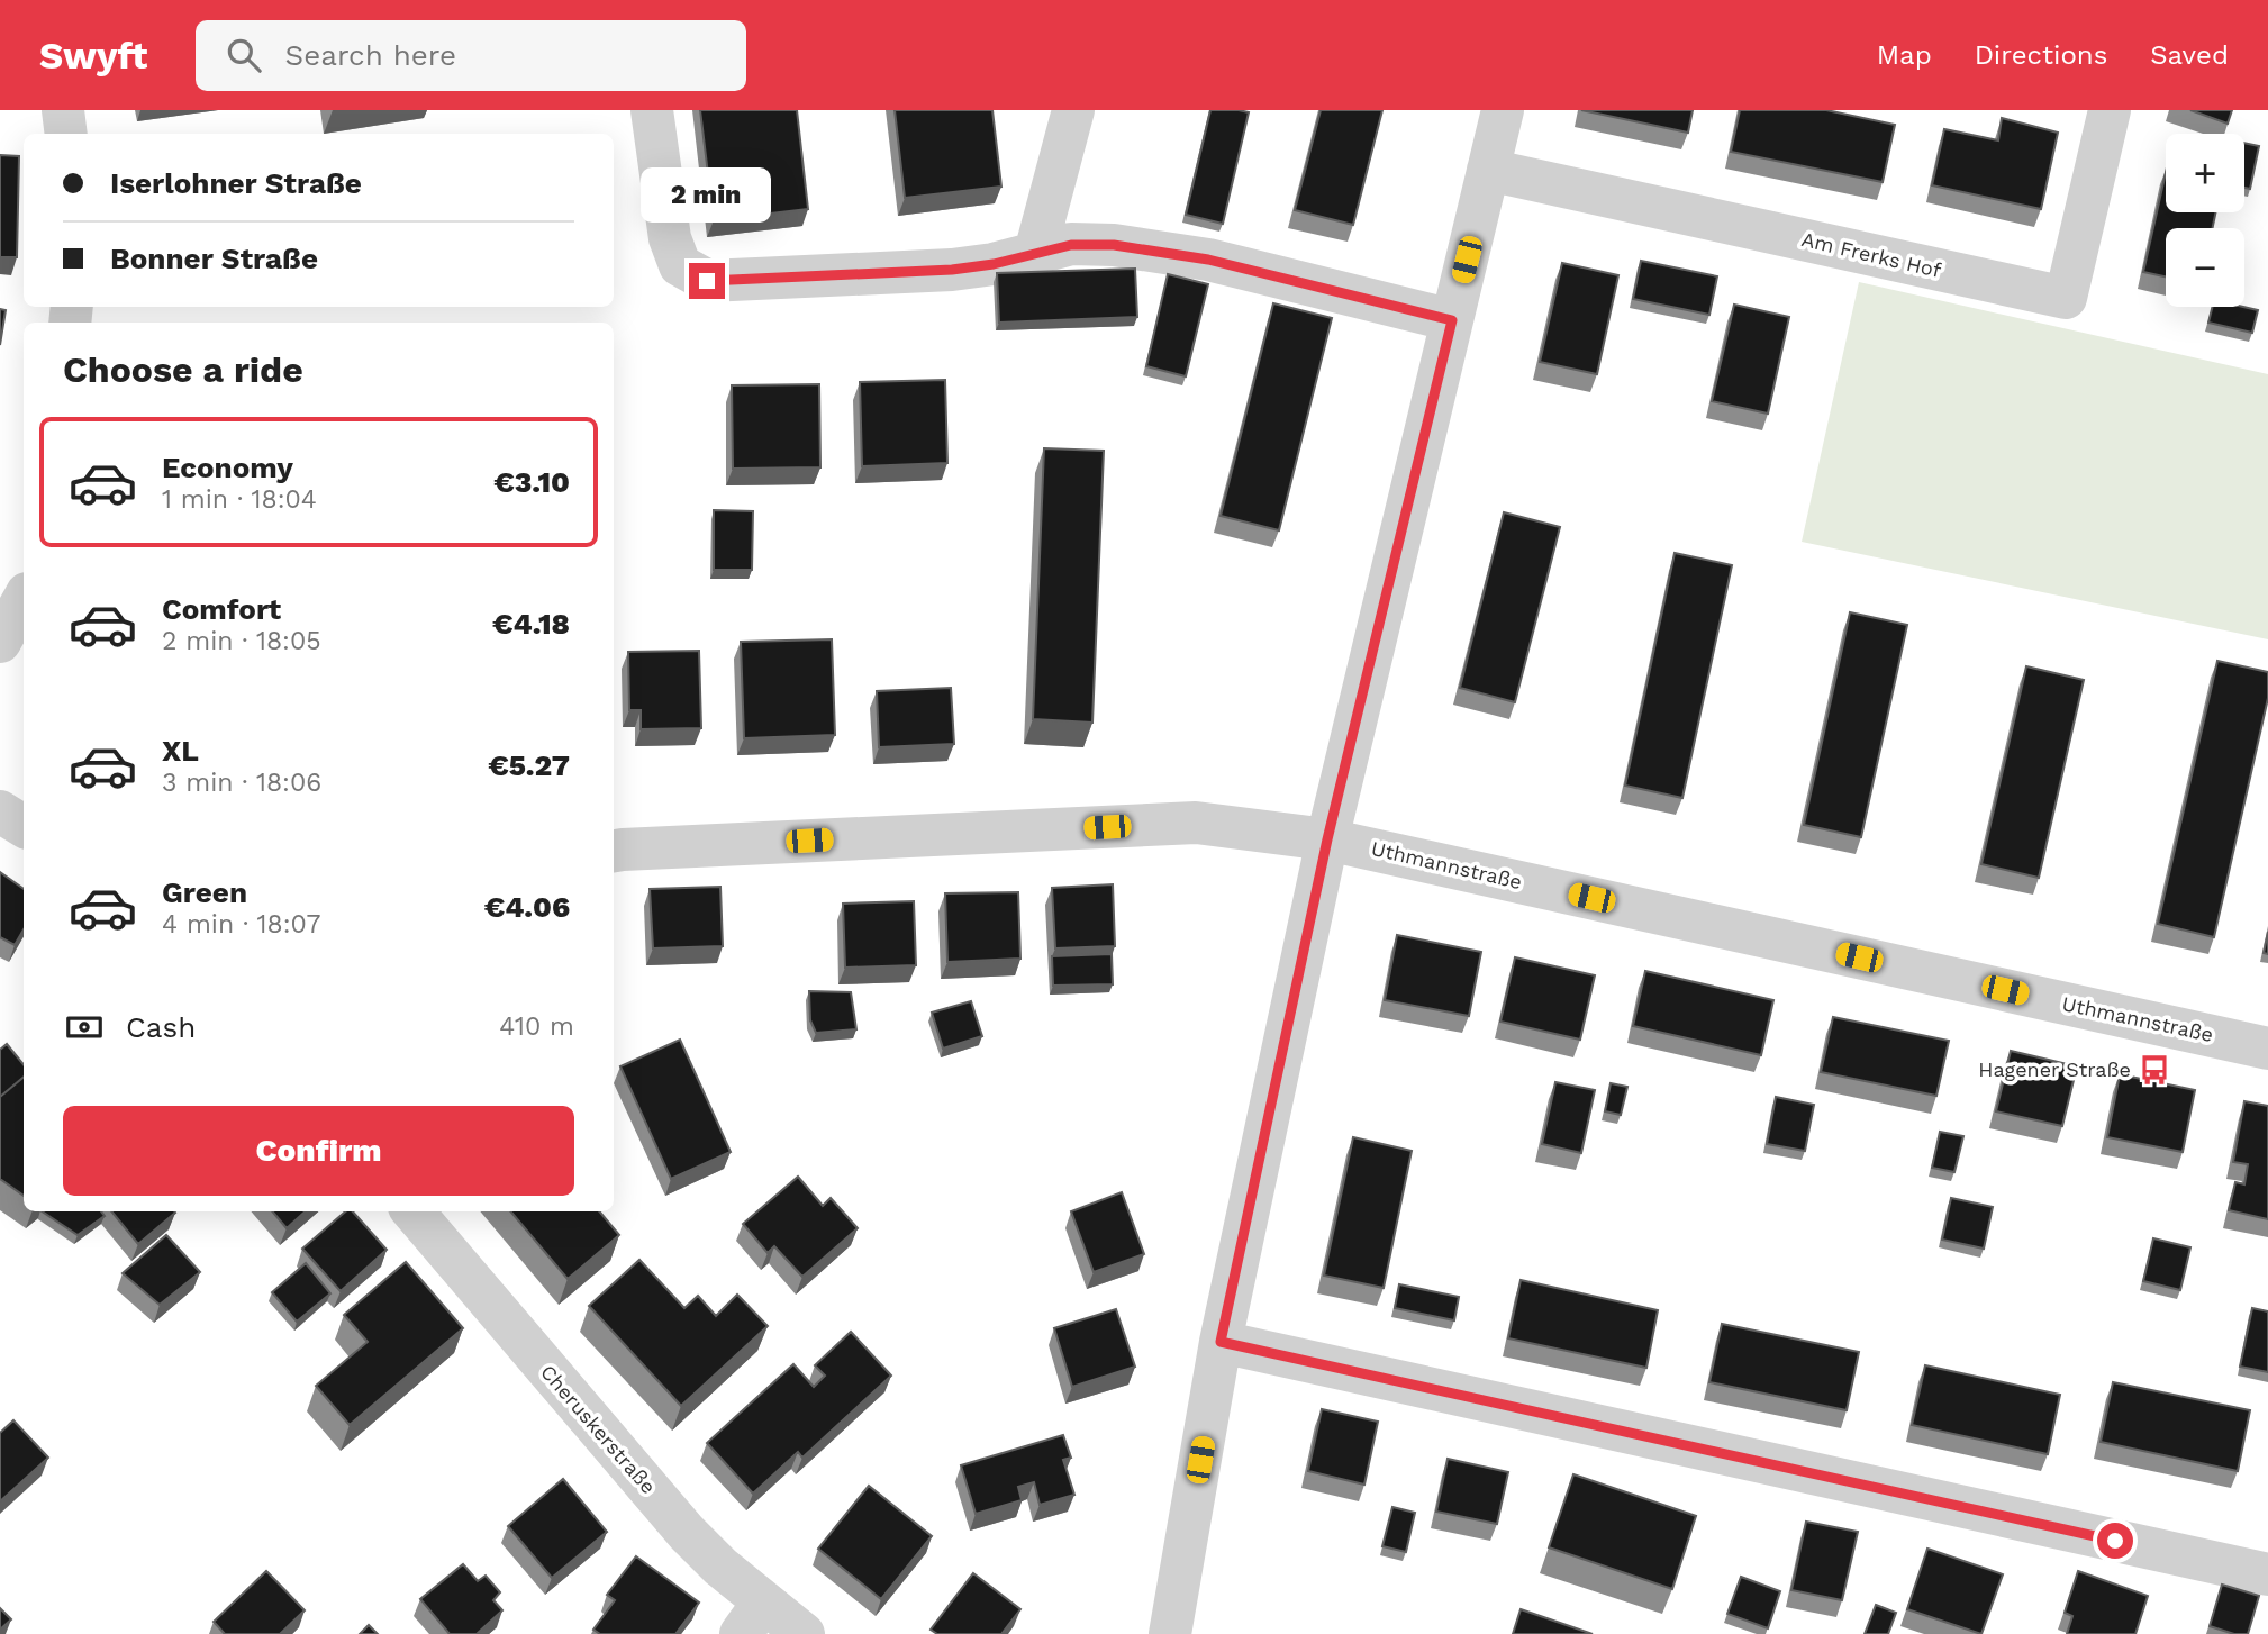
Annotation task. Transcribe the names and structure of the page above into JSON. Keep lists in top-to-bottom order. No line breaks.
{"streets":{"street":["Am Frerks Hof","Uthmannstraße","Cheruskerstraße"]},"places":{"bus stop":["Hagener Straße"]},"page":{"header":"Swyft","search":"Search here","nav":["Map","Directions","Saved"],"map_buttons":["+","−"],"banner":["Iserlohner Straße","Bonner Straße"],"bubble":"2 min","heading":"Choose a ride","list":[{"name":"Economy","note":"1 min · 18:04","value":"€3.10"},{"name":"Comfort","note":"2 min · 18:05","value":"€4.18"},{"name":"XL","note":"3 min · 18:06","value":"€5.27"},{"name":"Green","note":"4 min · 18:07","value":"€4.06"}],"pay":["Cash","410 m"],"buttons":"Confirm"}}
